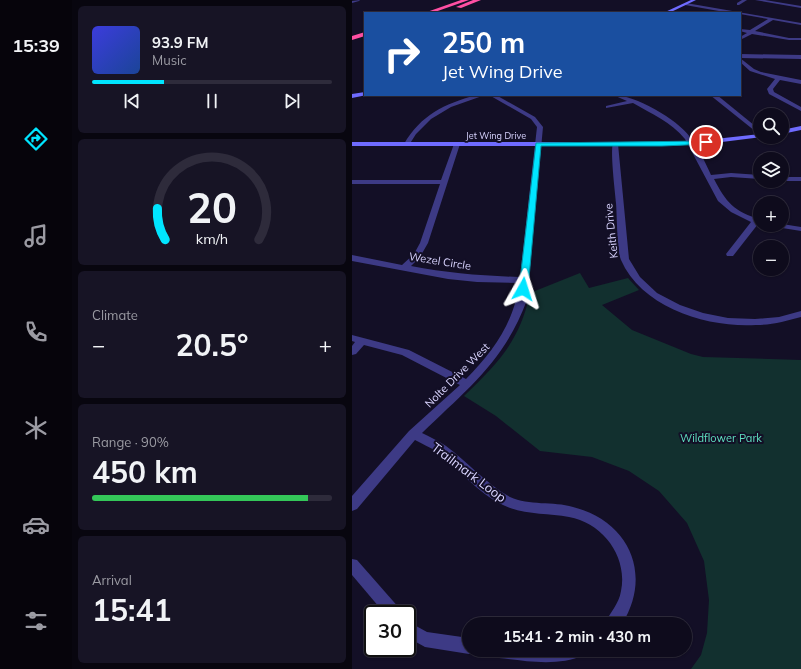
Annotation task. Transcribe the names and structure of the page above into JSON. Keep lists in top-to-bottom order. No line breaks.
{"streets":{"main road":["Jet Wing Drive"],"street":["Keith Drive","Wezel Circle","Nolte Drive West","Trailmark Loop"]},"crossings":[["Jet Wing Drive","Keith Drive"],["Jet Wing Drive","Nolte Drive West"],["Wezel Circle","Nolte Drive West"],["Nolte Drive West","Trailmark Loop"]],"parks":["Wildflower Park"],"page":{"tabs":"15:39","turn":["250 m","Jet Wing Drive"],"song":["93.9 FM","Music"],"map_buttons":["+","−"],"tile":["Climate",["Range · 90%","450 km"],["Arrival","15:41"]],"heat":["−","20.5°","+"],"limit":"30","trip":"15:41 · 2 min · 430 m","gauge":["20","km/h"]}}
